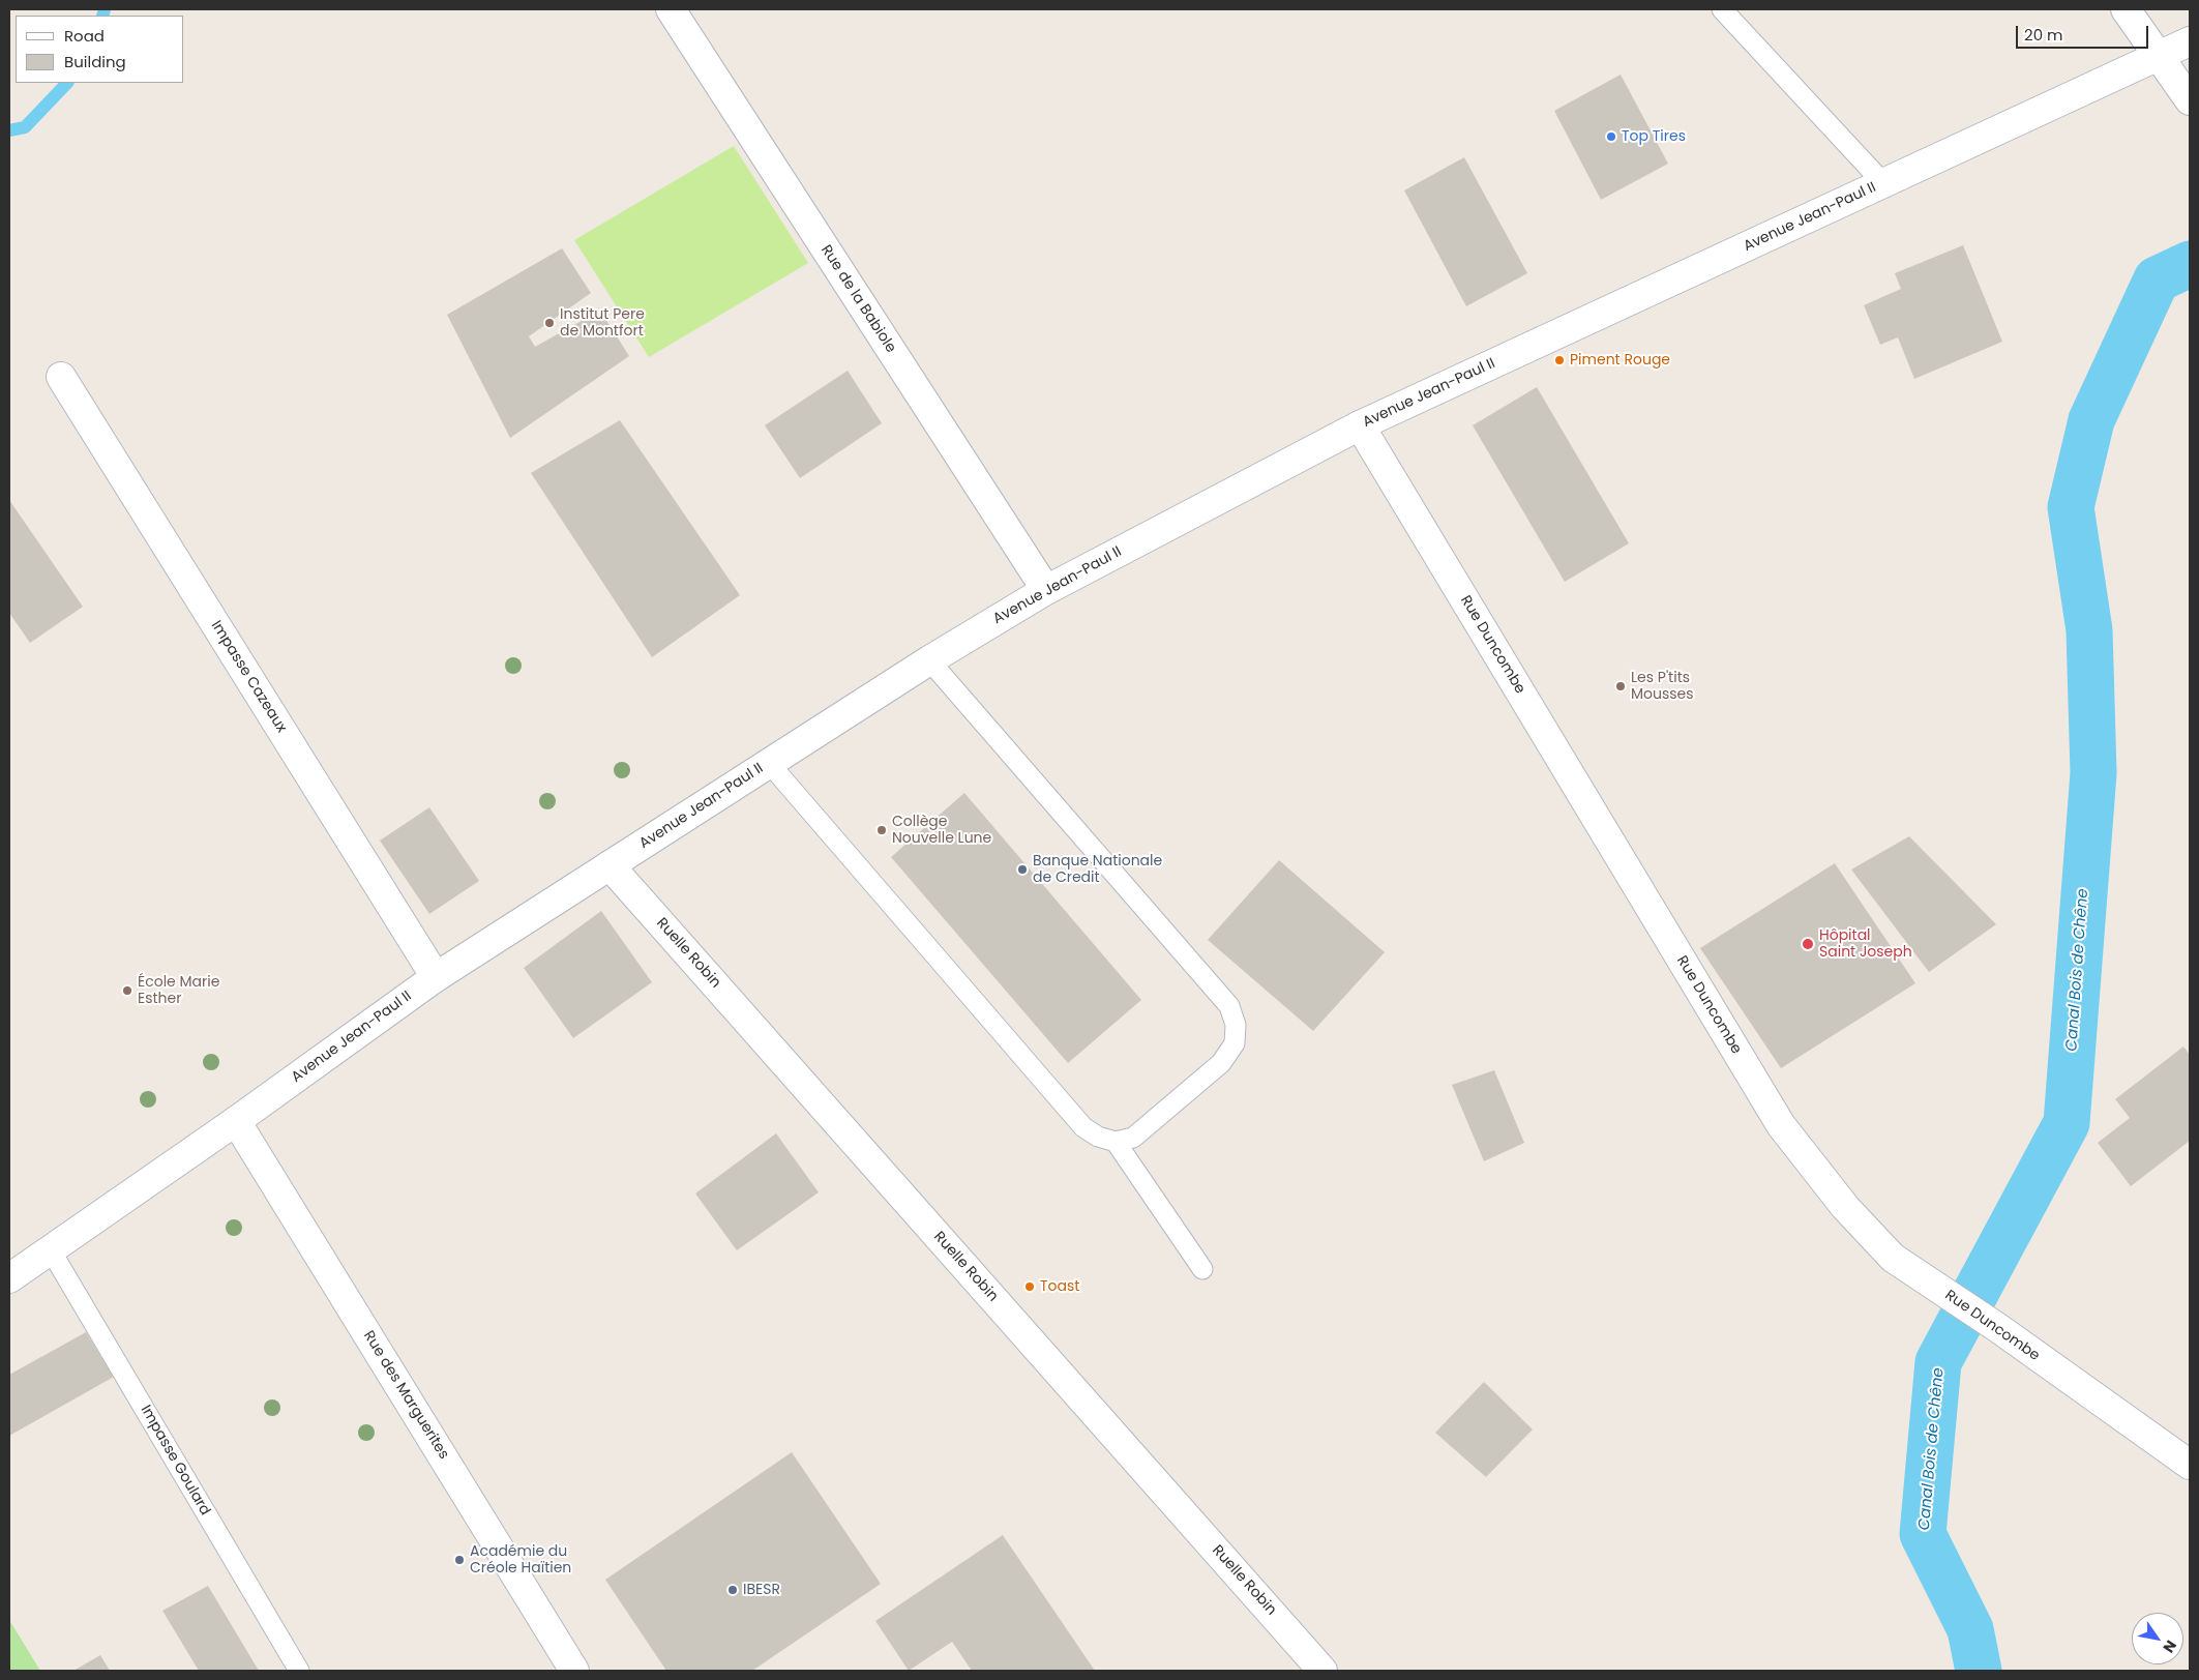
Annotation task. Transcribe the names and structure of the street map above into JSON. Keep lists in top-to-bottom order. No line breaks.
{"streets":{"street":["Avenue Jean-Paul II","Rue de la Babiole","Rue Duncombe","Impasse Cazeaux","Ruelle Robin","Rue des Marguerites"],"lane":["Impasse Goulard"]},"crossings":[["Avenue Jean-Paul II","Rue de la Babiole"],["Avenue Jean-Paul II","Rue Duncombe"],["Avenue Jean-Paul II","Impasse Cazeaux"],["Avenue Jean-Paul II","Ruelle Robin"],["Avenue Jean-Paul II","Rue des Marguerites"],["Avenue Jean-Paul II","Impasse Goulard"]],"water":["Canal Bois de Chêne"],"places":["Top Tires","Institut Pere de Montfort","Piment Rouge","Les P'tits Mousses","Collège Nouvelle Lune","Banque Nationale de Credit","Hôpital Saint Joseph","École Marie Esther","Toast","Académie du Créole Haïtien","IBESR"],"legend":["Road","Building"],"scale_bar":"20 m","north":"bottom right"}
